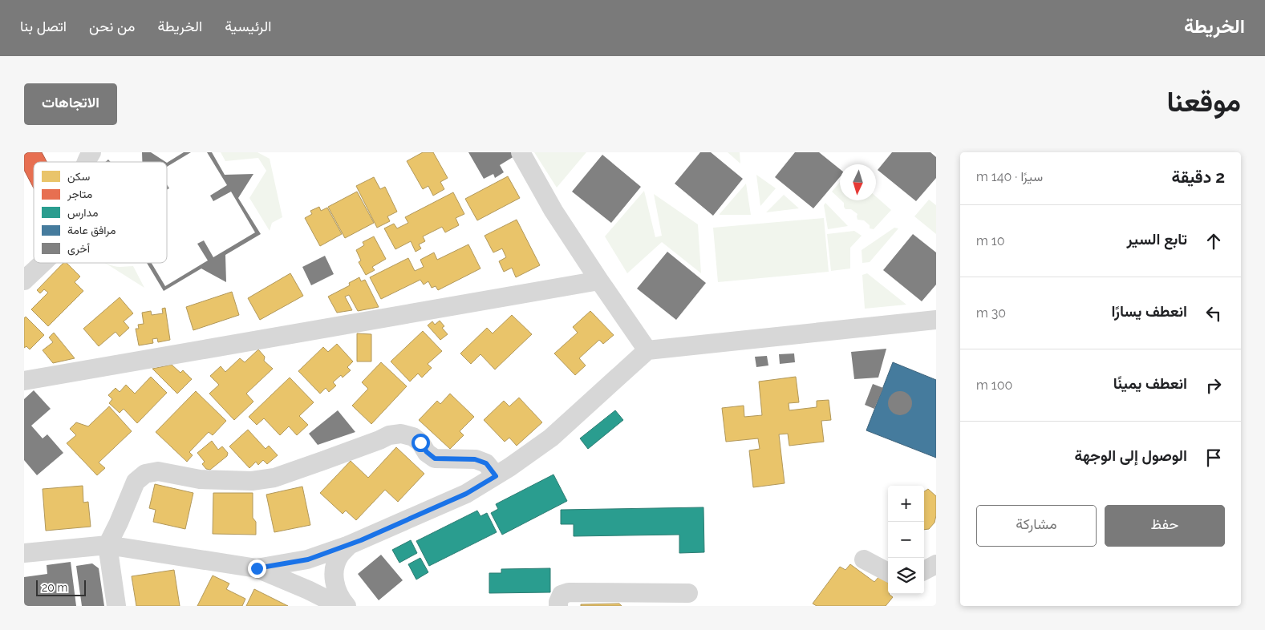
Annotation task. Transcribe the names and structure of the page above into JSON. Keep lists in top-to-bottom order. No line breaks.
{"legend":["سكن","متاجر","مدارس","مرافق عامة","أخرى"],"scale_bar":"20 m","north":"bottom","page":{"header":"الخريطة","nav":["الرئيسية","الخريطة","من نحن","اتصل بنا"],"title":"موقعنا","buttons":["الاتجاهات",["حفظ","مشاركة"]],"heading":["2 دقيقة","سيرًا · 140 m"],"list":[["تابع السير","10 m"],["انعطف يسارًا","30 m"],["انعطف يمينًا","100 m"],"الوصول إلى الوجهة"],"map_buttons":["+","−"],"scale":"20 m"}}
